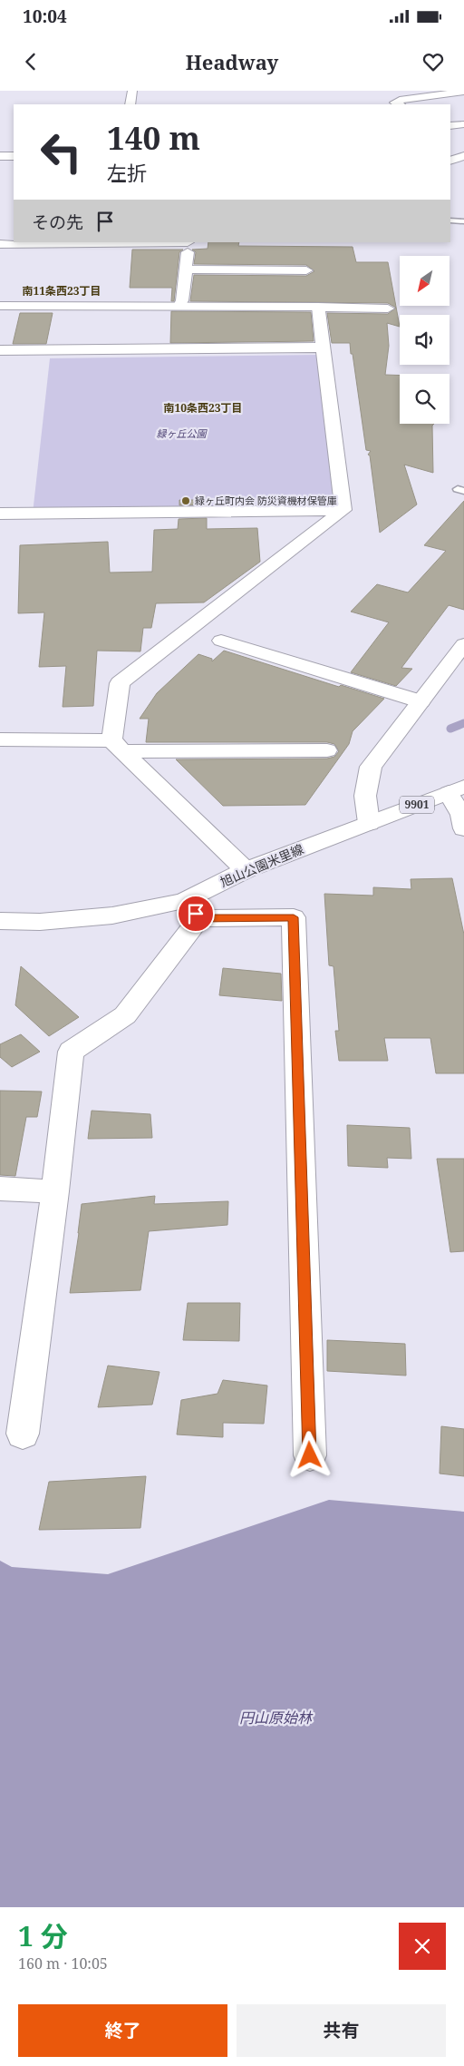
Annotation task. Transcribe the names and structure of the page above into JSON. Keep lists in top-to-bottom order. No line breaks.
{"streets":{"street":["9901","旭山公園米里線"]},"districts":["南11条西23丁目","南10条西23丁目"],"parks":["緑ヶ丘公園","円山原始林"],"places":["緑ヶ丘町内会 防災資機材保管庫"],"north":"bottom left","page":{"status":"10:04","header":"Headway","turn":["140 m","左折"],"then":"その先","heading":["1 分","160 m · 10:05"],"buttons":["終了","共有"]}}
